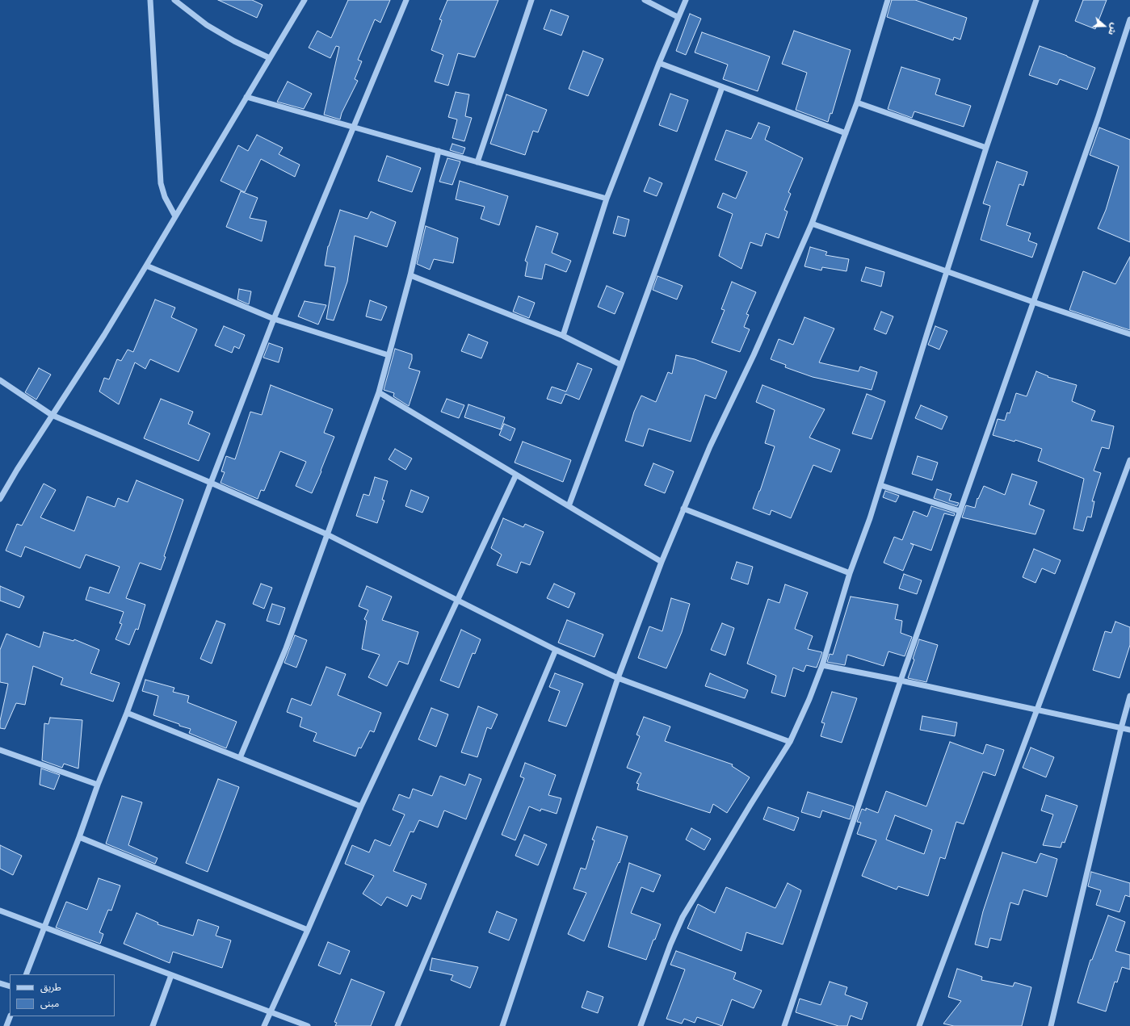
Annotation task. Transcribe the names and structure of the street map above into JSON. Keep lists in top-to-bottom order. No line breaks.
{"legend":["طريق","مبنى"],"north":"right"}
